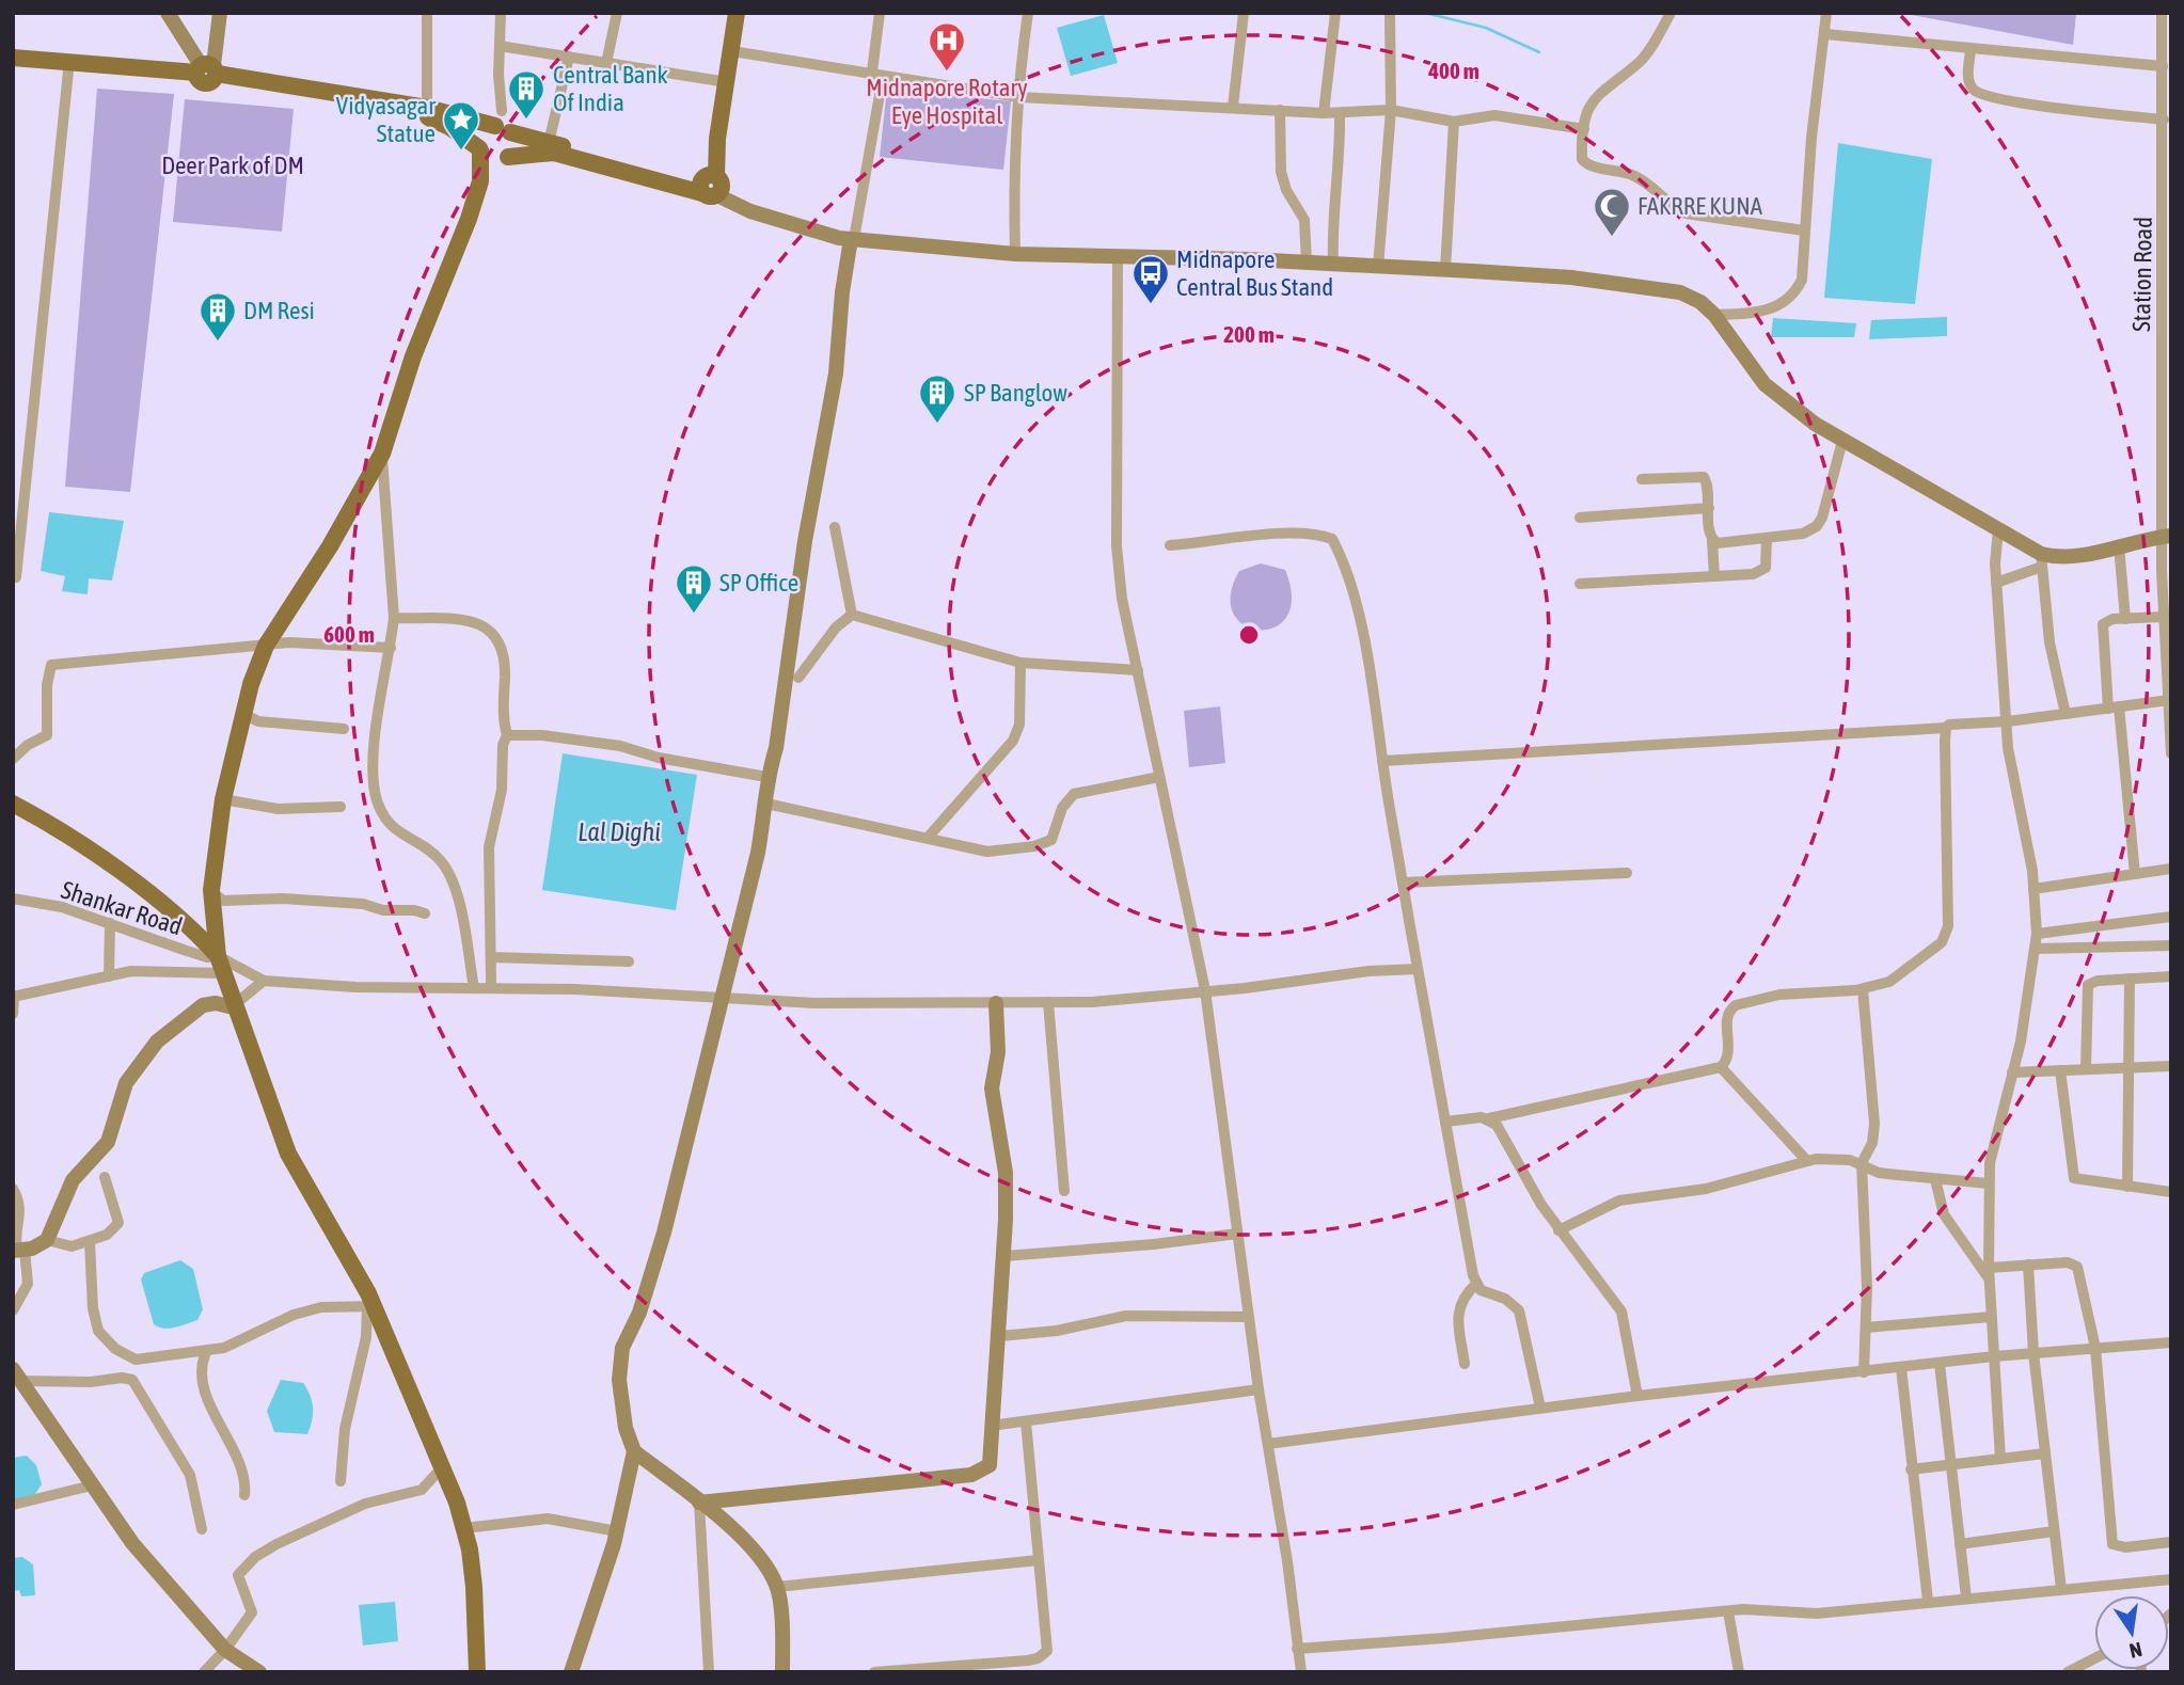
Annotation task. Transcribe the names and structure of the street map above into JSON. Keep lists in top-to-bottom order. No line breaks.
{"streets":{"street":["Station Road","Shankar Road"]},"water":["Lal Dighi"],"parks":["Deer Park of DM"],"places":{"hospital":["Midnapore Rotary Eye Hospital"],"building":["Central Bank Of India","DM Resi","SP Banglow","SP Office"],"place":["Vidyasagar Statue"],"mosque":["FAKRRE KUNA"],"bus stop":["Midnapore Central Bus Stand"]},"north":"bottom","rings":["400 m","200 m","600 m"]}
